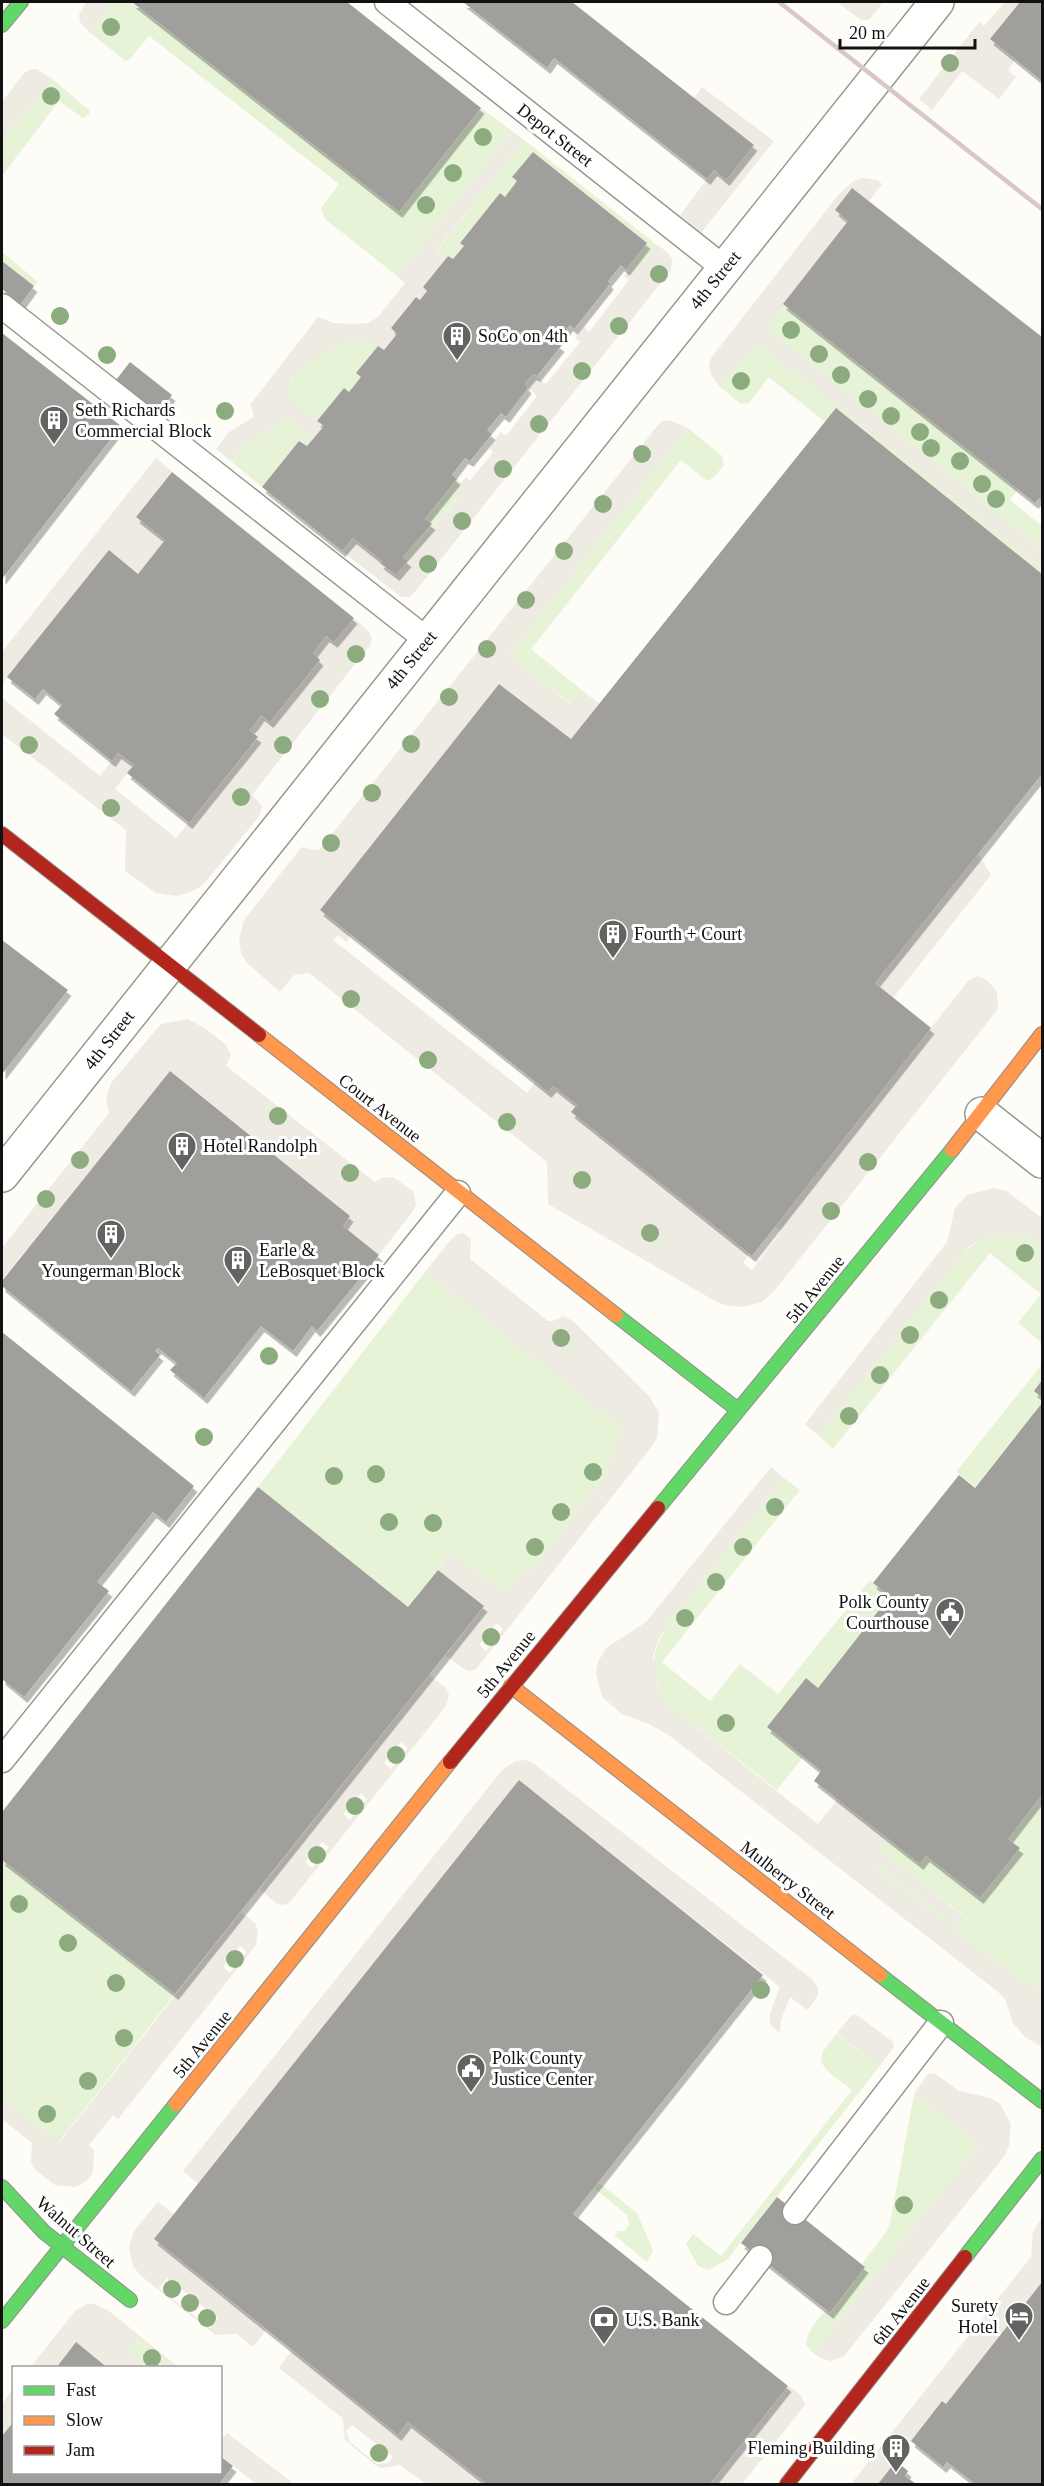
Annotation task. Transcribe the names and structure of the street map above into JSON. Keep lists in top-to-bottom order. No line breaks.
{"streets":{"street":["4th Street","Court Avenue","5th Avenue","Mulberry Street","Walnut Street","6th Avenue"],"lane":["Depot Street"]},"crossings":[["Depot Street","4th Street"],["4th Street","Court Avenue"],["Court Avenue","5th Avenue"],["5th Avenue","Mulberry Street"],["5th Avenue","Walnut Street"]],"places":{"building":["SoCo on 4th","Seth Richards Commercial Block","Fourth + Court","Hotel Randolph","Youngerman Block","Earle & LeBosquet Block","Fleming Building"],"public building":["Polk County Courthouse","Polk County Justice Center"],"hotel":["Surety Hotel"],"bank":["U.S. Bank"]},"legend":["Fast","Slow","Jam"],"scale_bar":"20 m"}
